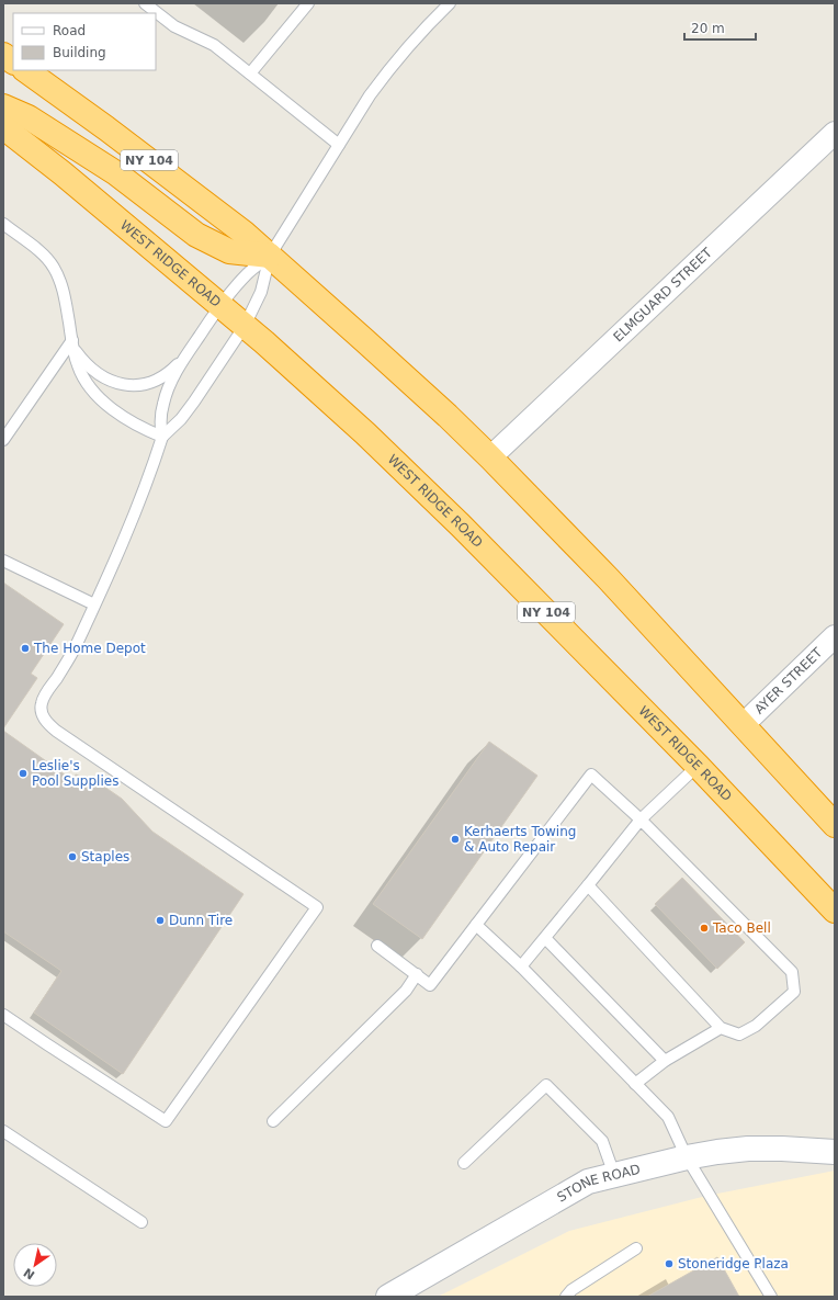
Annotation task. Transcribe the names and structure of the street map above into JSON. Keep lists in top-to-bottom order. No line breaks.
{"streets":{"highway":["NY 104","WEST RIDGE ROAD"],"street":["ELMGUARD STREET","AYER STREET","STONE ROAD"]},"crossings":[["NY 104","ELMGUARD STREET"],["NY 104","AYER STREET"]],"places":["The Home Depot","Leslie's Pool Supplies","Kerhaerts Towing & Auto Repair","Staples","Dunn Tire","Taco Bell","Stoneridge Plaza"],"legend":["Road","Building"],"scale_bar":"20 m","north":"bottom left"}
